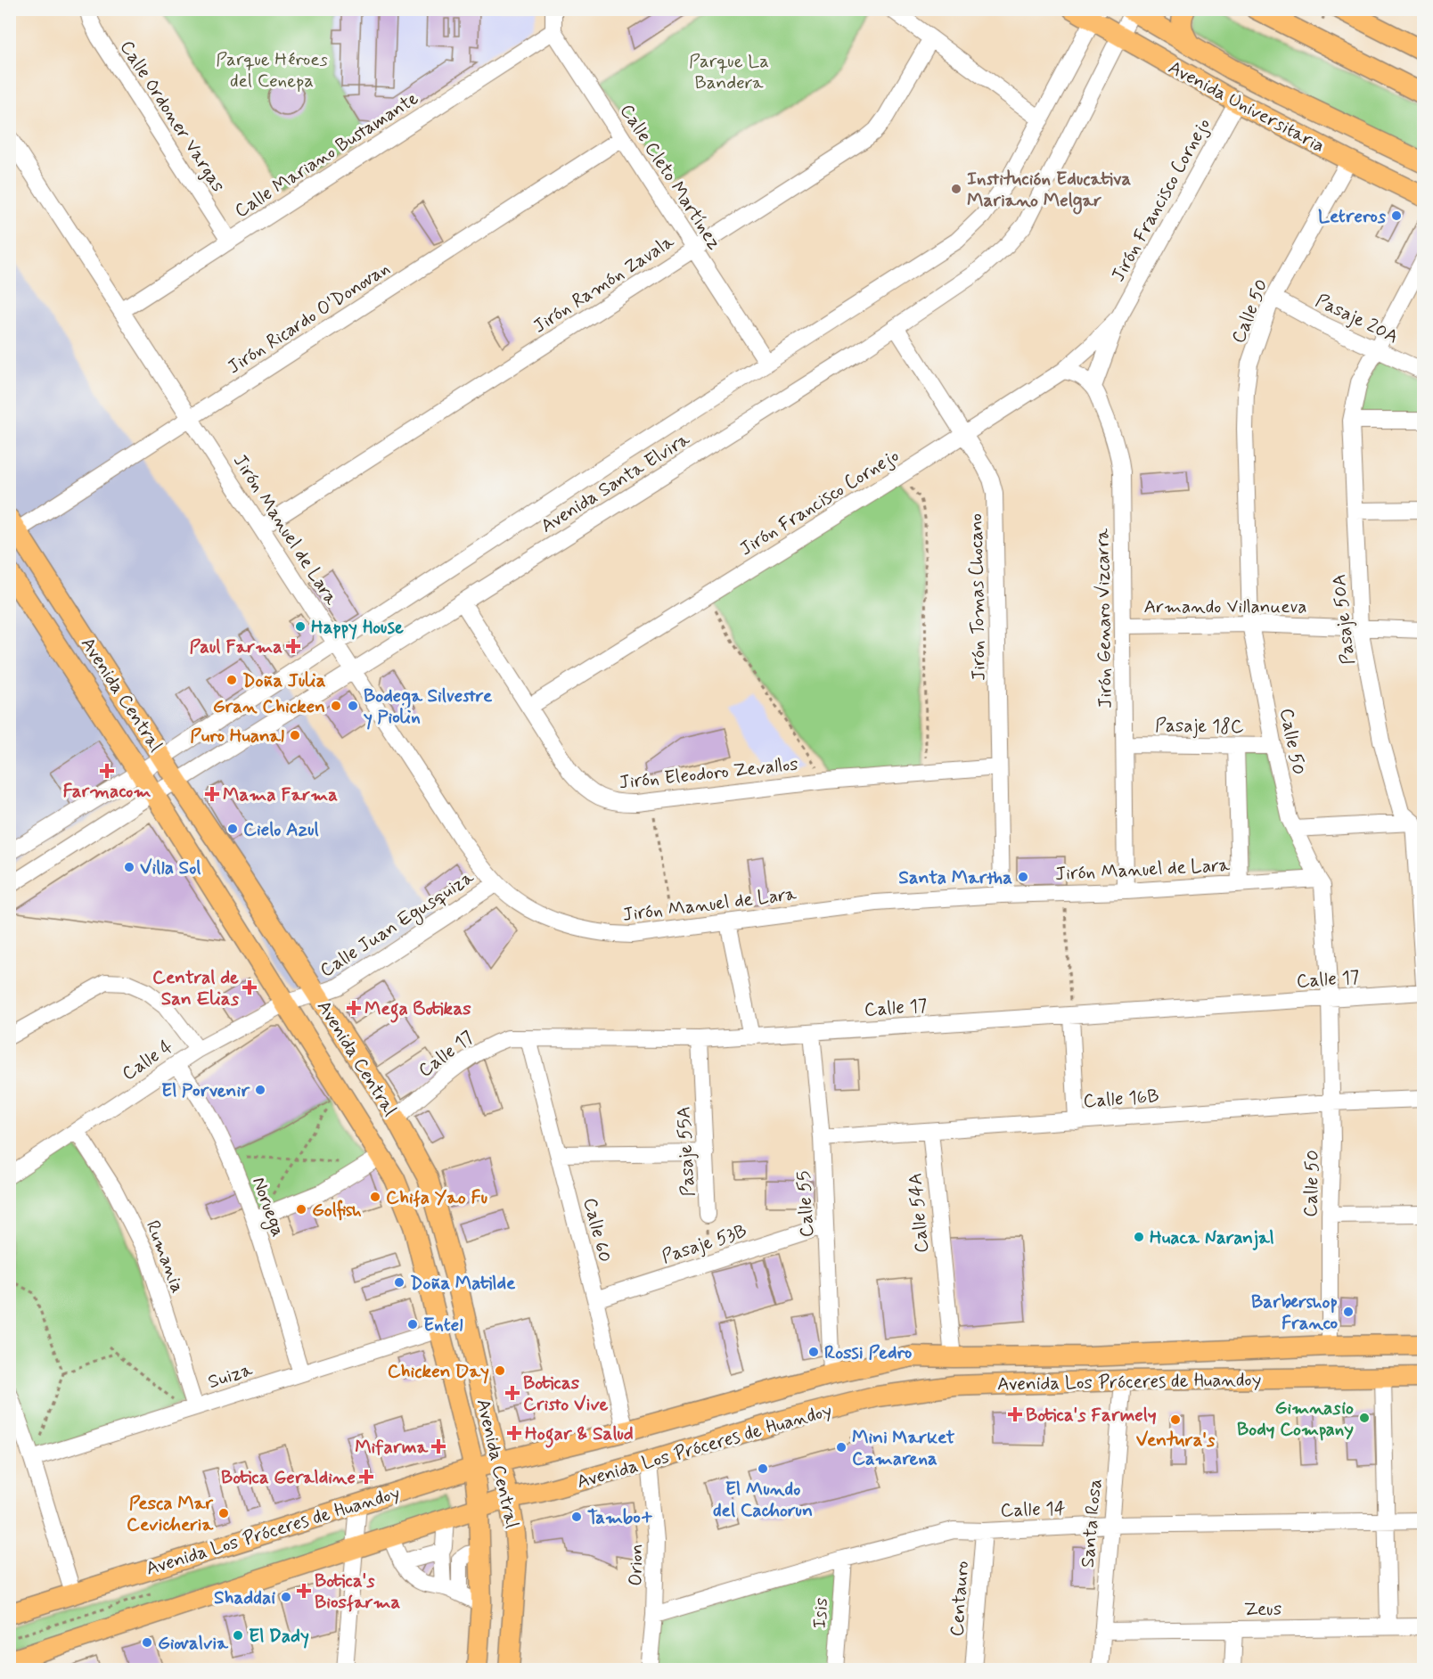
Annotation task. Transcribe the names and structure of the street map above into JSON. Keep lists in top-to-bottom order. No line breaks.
{"streets":{"main road":["Avenida Universitaria","Avenida Central","Avenida Los Próceres de Huandoy"],"street":["Calle Ordoner Vargas","Calle Mariano Bustamante","Calle Cleto Martínez","Jirón Francisco Cornejo","Jirón Ramón Zavala","Calle 50","Jirón Ricardo O'Donovan","Pasaje 20A","Avenida Santa Elvira","Jirón Manuel de Lara","Jirón Tomas Chocano","Armando Villanueva","Jirón Genaro Vizcarra","Pasaje 50A","Pasaje 18C","Jirón Eleodoro Zevallos","Calle Juan Egusquiza","Calle 17","Calle 4","Calle 16B","Pasaje 55A","Calle 55","Noruega","Calle 54A","Calle 60","Pasaje 53B","Rumania","Suiza","Calle 14","Santa Rosa","Orion","Centauro","Zeus","Isis"]},"crossings":[["Avenida Universitaria","Jirón Francisco Cornejo"],["Avenida Universitaria","Calle 50"],["Avenida Universitaria","Avenida Santa Elvira"],["Calle Ordoner Vargas","Calle Mariano Bustamante"],["Calle Mariano Bustamante","Calle Cleto Martínez"],["Calle Mariano Bustamante","Jirón Manuel de Lara"],["Calle Cleto Martínez","Jirón Ramón Zavala"],["Calle Cleto Martínez","Jirón Ricardo O'Donovan"],["Calle Cleto Martínez","Avenida Santa Elvira"],["Jirón Francisco Cornejo","Jirón Tomas Chocano"],["Jirón Francisco Cornejo","Jirón Genaro Vizcarra"],["Jirón Francisco Cornejo","Jirón Eleodoro Zevallos"],["Jirón Ramón Zavala","Jirón Manuel de Lara"],["Calle 50","Pasaje 20A"],["Calle 50","Jirón Manuel de Lara"],["Calle 50","Armando Villanueva"],["Calle 50","Pasaje 18C"],["Calle 50","Calle 17"],["Calle 50","Calle 16B"],["Calle 50","Avenida Los Próceres de Huandoy"],["Jirón Ricardo O'Donovan","Jirón Manuel de Lara"],["Jirón Ricardo O'Donovan","Avenida Central"],["Pasaje 20A","Pasaje 50A"],["Avenida Santa Elvira","Jirón Manuel de Lara"],["Avenida Santa Elvira","Jirón Tomas Chocano"],["Avenida Santa Elvira","Avenida Central"],["Avenida Santa Elvira","Jirón Eleodoro Zevallos"],["Jirón Manuel de Lara","Jirón Tomas Chocano"],["Jirón Manuel de Lara","Jirón Genaro Vizcarra"],["Jirón Manuel de Lara","Calle Juan Egusquiza"],["Jirón Tomas Chocano","Jirón Eleodoro Zevallos"],["Armando Villanueva","Jirón Genaro Vizcarra"],["Armando Villanueva","Pasaje 50A"],["Jirón Genaro Vizcarra","Pasaje 18C"],["Avenida Central","Calle Juan Egusquiza"],["Avenida Central","Calle 17"],["Avenida Central","Calle 4"],["Avenida Central","Suiza"],["Avenida Central","Avenida Los Próceres de Huandoy"],["Calle Juan Egusquiza","Calle 4"],["Calle 17","Pasaje 55A"],["Calle 17","Calle 55"],["Calle 17","Calle 60"],["Calle 4","Noruega"],["Calle 4","Rumania"],["Calle 16B","Calle 55"],["Calle 16B","Calle 54A"],["Pasaje 55A","Pasaje 53B"],["Calle 55","Pasaje 53B"],["Calle 55","Avenida Los Próceres de Huandoy"],["Noruega","Suiza"],["Calle 54A","Avenida Los Próceres de Huandoy"],["Calle 60","Pasaje 53B"],["Calle 60","Avenida Los Próceres de Huandoy"],["Rumania","Suiza"],["Avenida Los Próceres de Huandoy","Santa Rosa"],["Avenida Los Próceres de Huandoy","Orion"],["Calle 14","Santa Rosa"],["Calle 14","Orion"],["Calle 14","Centauro"],["Calle 14","Isis"],["Santa Rosa","Zeus"]],"parks":["Parque Héroes del Cenepa","Parque La Bandera"],"places":{"other":["Institución Educativa Mariano Melgar","Letreros","Happy House","Doña Julia","Gran Chicken","Bodega Silvestre y Piolin","Puro Huanal","Cielo Azul","Villa Sol","Santa Martha","El Porvenir","Chifa Yao Fu","Golfish","Huaca Naranjal","Doña Matilde","Barbershop Franco","Entel","Rossi Pedro","Chicken Day","Gimnasio Body Company","Ventura's","Mini Market Camarena","El Mundo del Cachorun","Pesca Mar Cevicheria","Tambo+","Shaddai","El Dady","Giovalvia"],"health":["Paul Farma","Farmacom","Mama Farma","Central de San Elias","Mega Botikas","Boticas Cristo Vive","Botica's Farmely","Hogar & Salud","Mifarma","Botica Geraldine","Botica's Biosfarma"]}}
